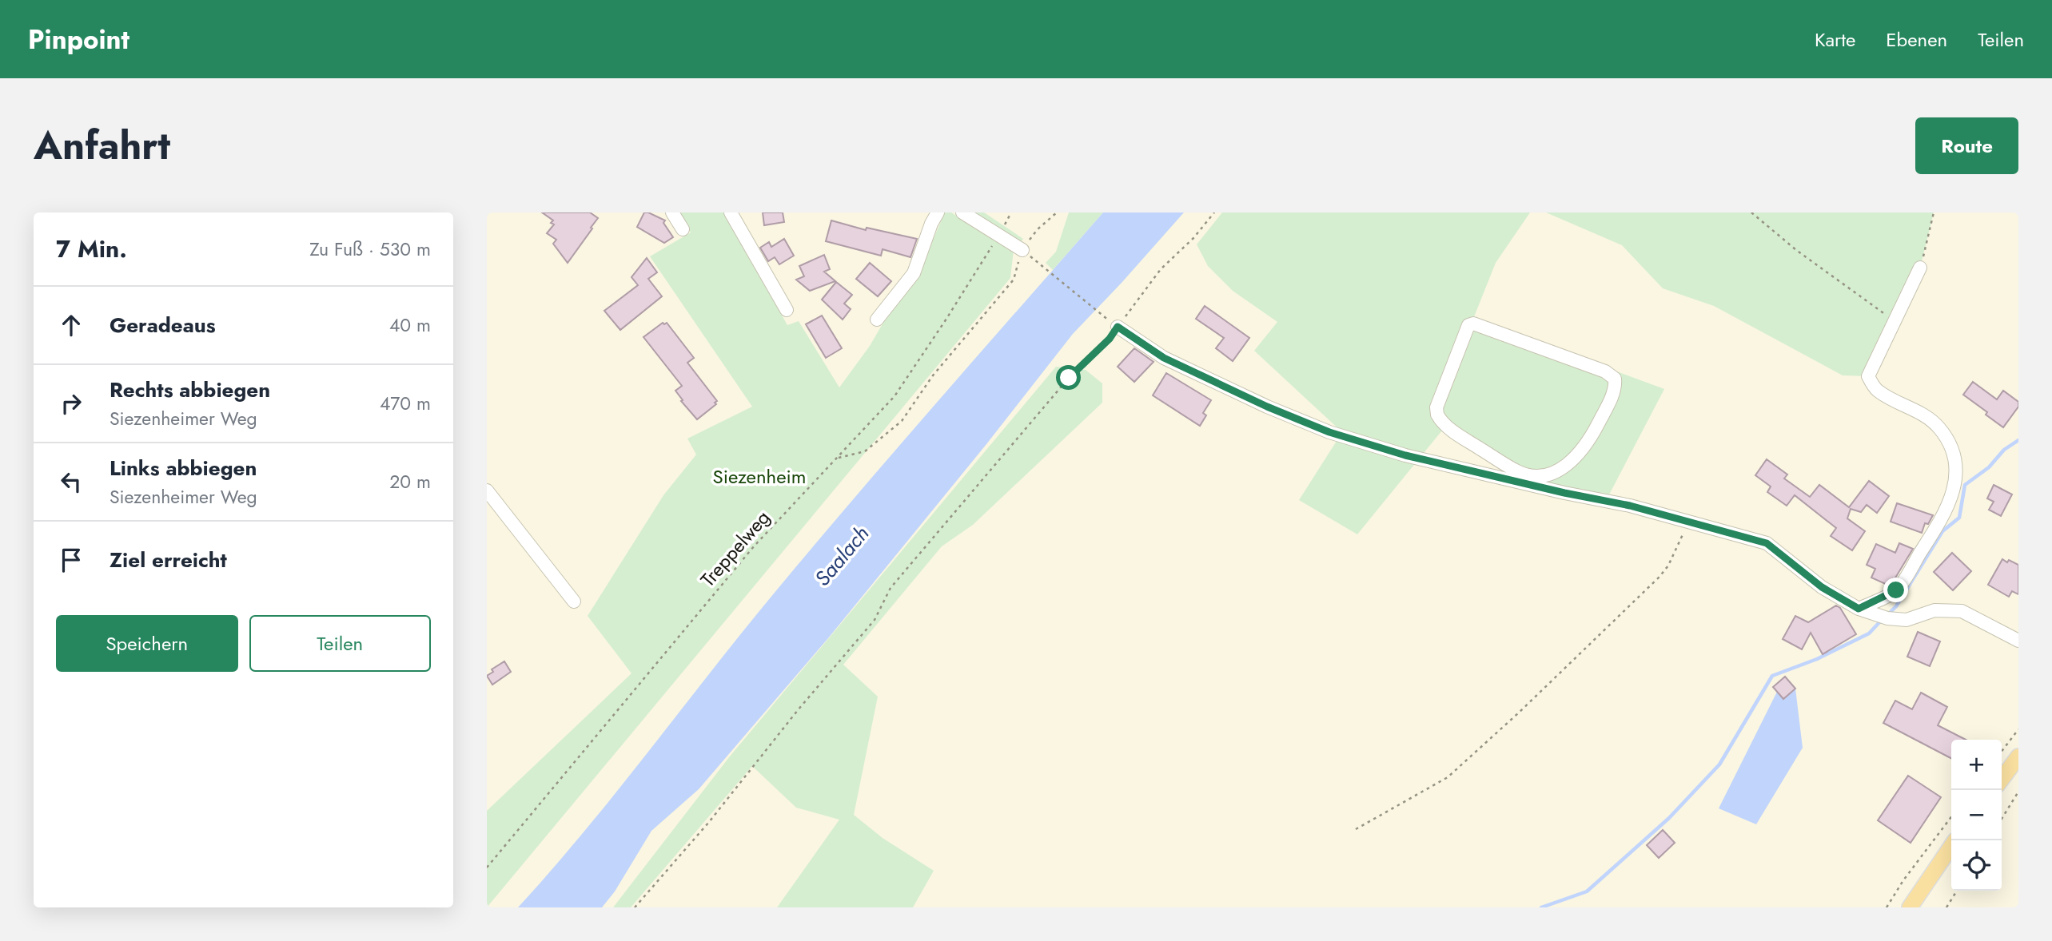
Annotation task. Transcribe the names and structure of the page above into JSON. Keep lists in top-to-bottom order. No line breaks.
{"streets":{"path":["Treppelweg"]},"water":["Saalach"],"parks":["Siezenheim"],"page":{"header":"Pinpoint","nav":["Karte","Ebenen","Teilen"],"title":"Anfahrt","buttons":["Route",["Speichern","Teilen"]],"heading":["7 Min.","Zu Fuß · 530 m"],"list":[["Geradeaus","40 m"],["Rechts abbiegen","Siezenheimer Weg","470 m"],["Links abbiegen","Siezenheimer Weg","20 m"],"Ziel erreicht"],"map_buttons":["+","−"]}}
